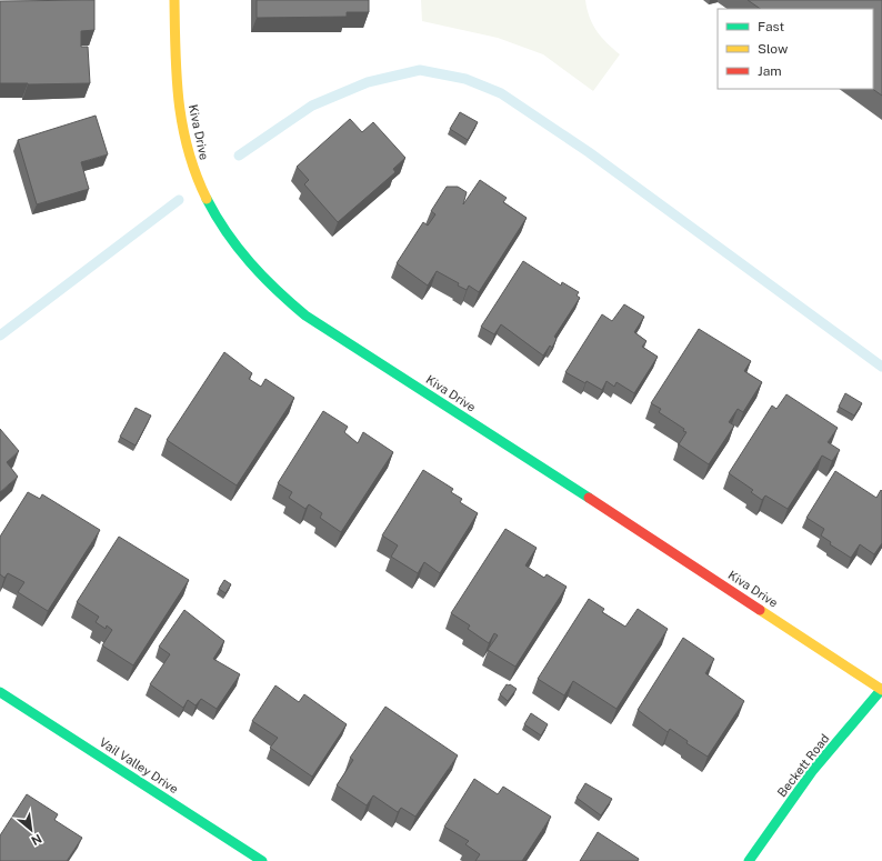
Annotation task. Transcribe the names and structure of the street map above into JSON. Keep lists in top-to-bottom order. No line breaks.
{"streets":{"street":["Kiva Drive","Vail Valley Drive","Beckett Road"]},"crossings":[["Kiva Drive","Beckett Road"]],"legend":["Fast","Slow","Jam"],"north":"bottom right"}
